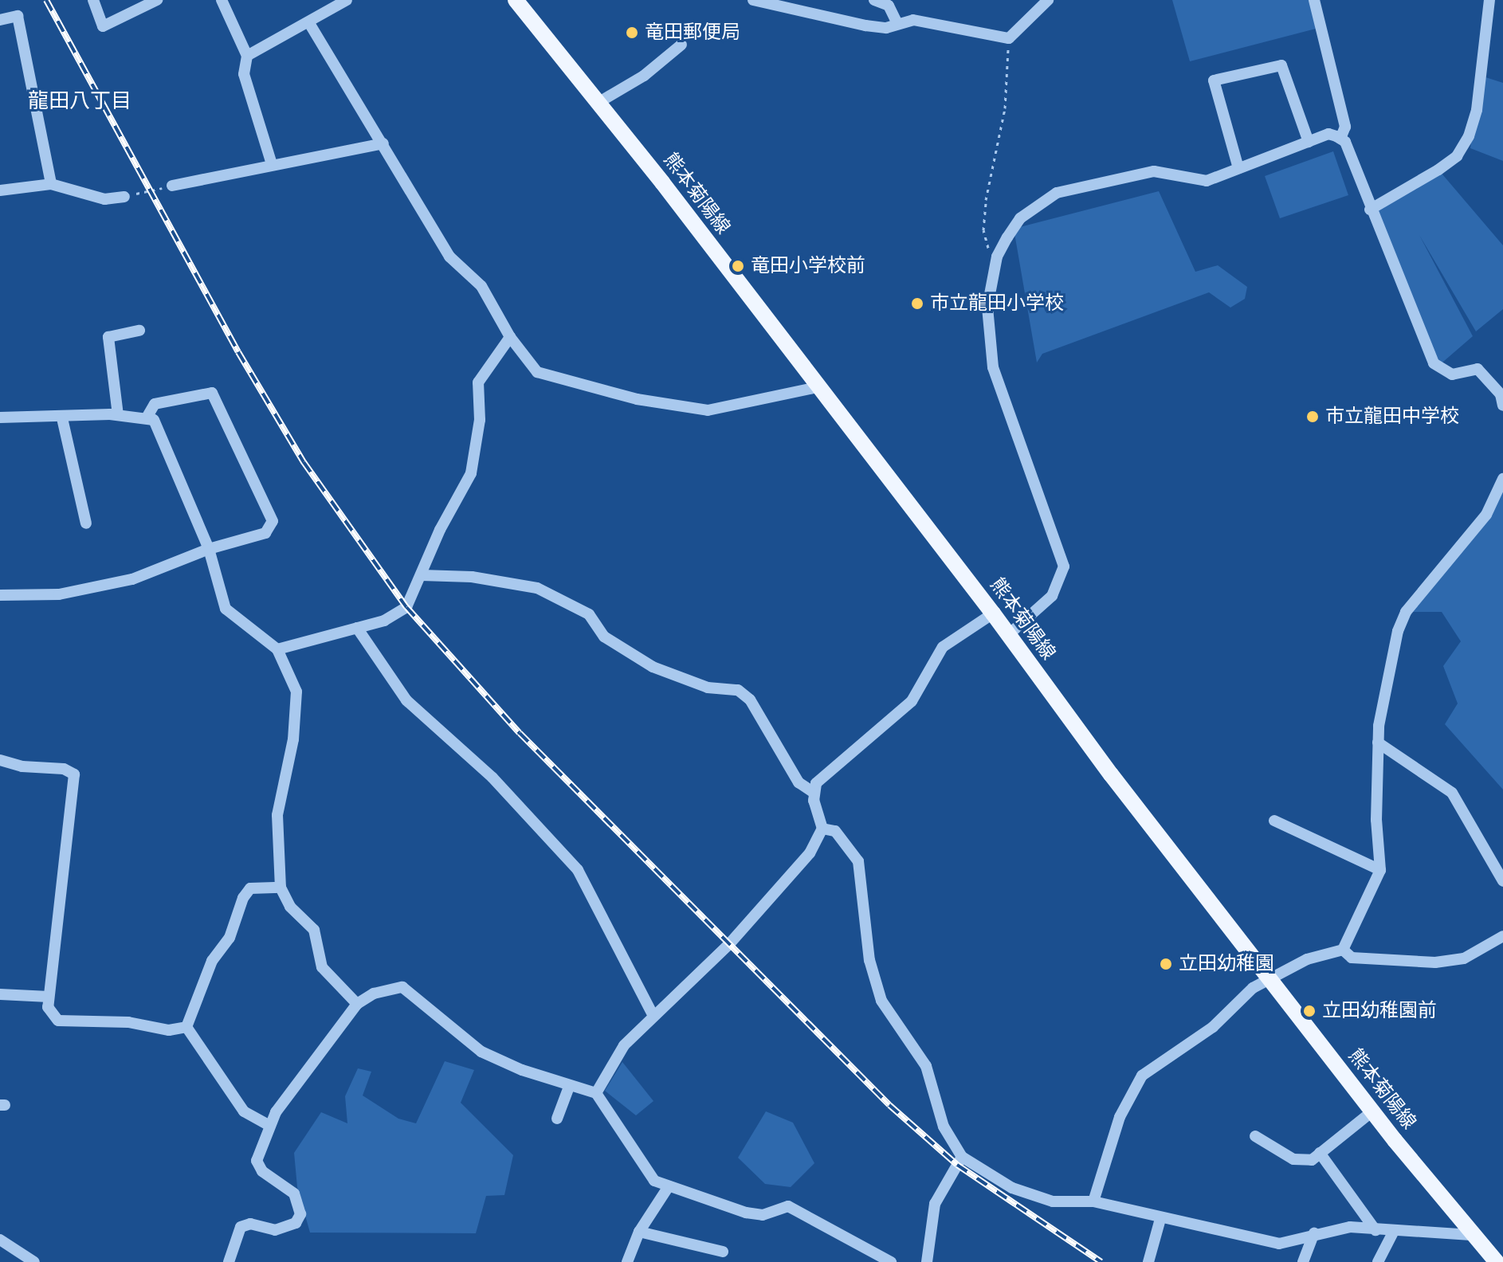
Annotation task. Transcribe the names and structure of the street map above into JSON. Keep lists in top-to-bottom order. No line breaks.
{"streets":{"main road":["熊本菊陽線"]},"districts":["龍田八丁目"],"places":["竜田郵便局","竜田小学校前","市立龍田小学校","市立龍田中学校","立田幼稚園","立田幼稚園前"]}
